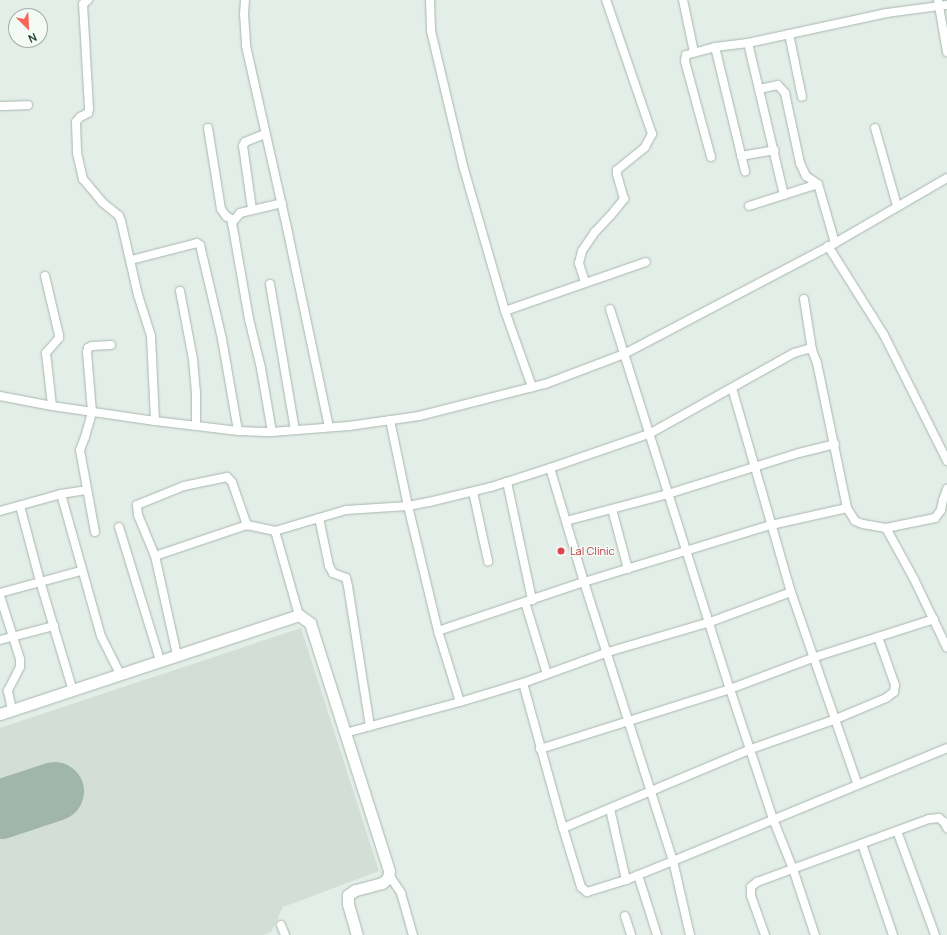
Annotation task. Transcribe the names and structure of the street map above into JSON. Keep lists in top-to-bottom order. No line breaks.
{"places":["Lal Clinic"],"north":"bottom right"}
